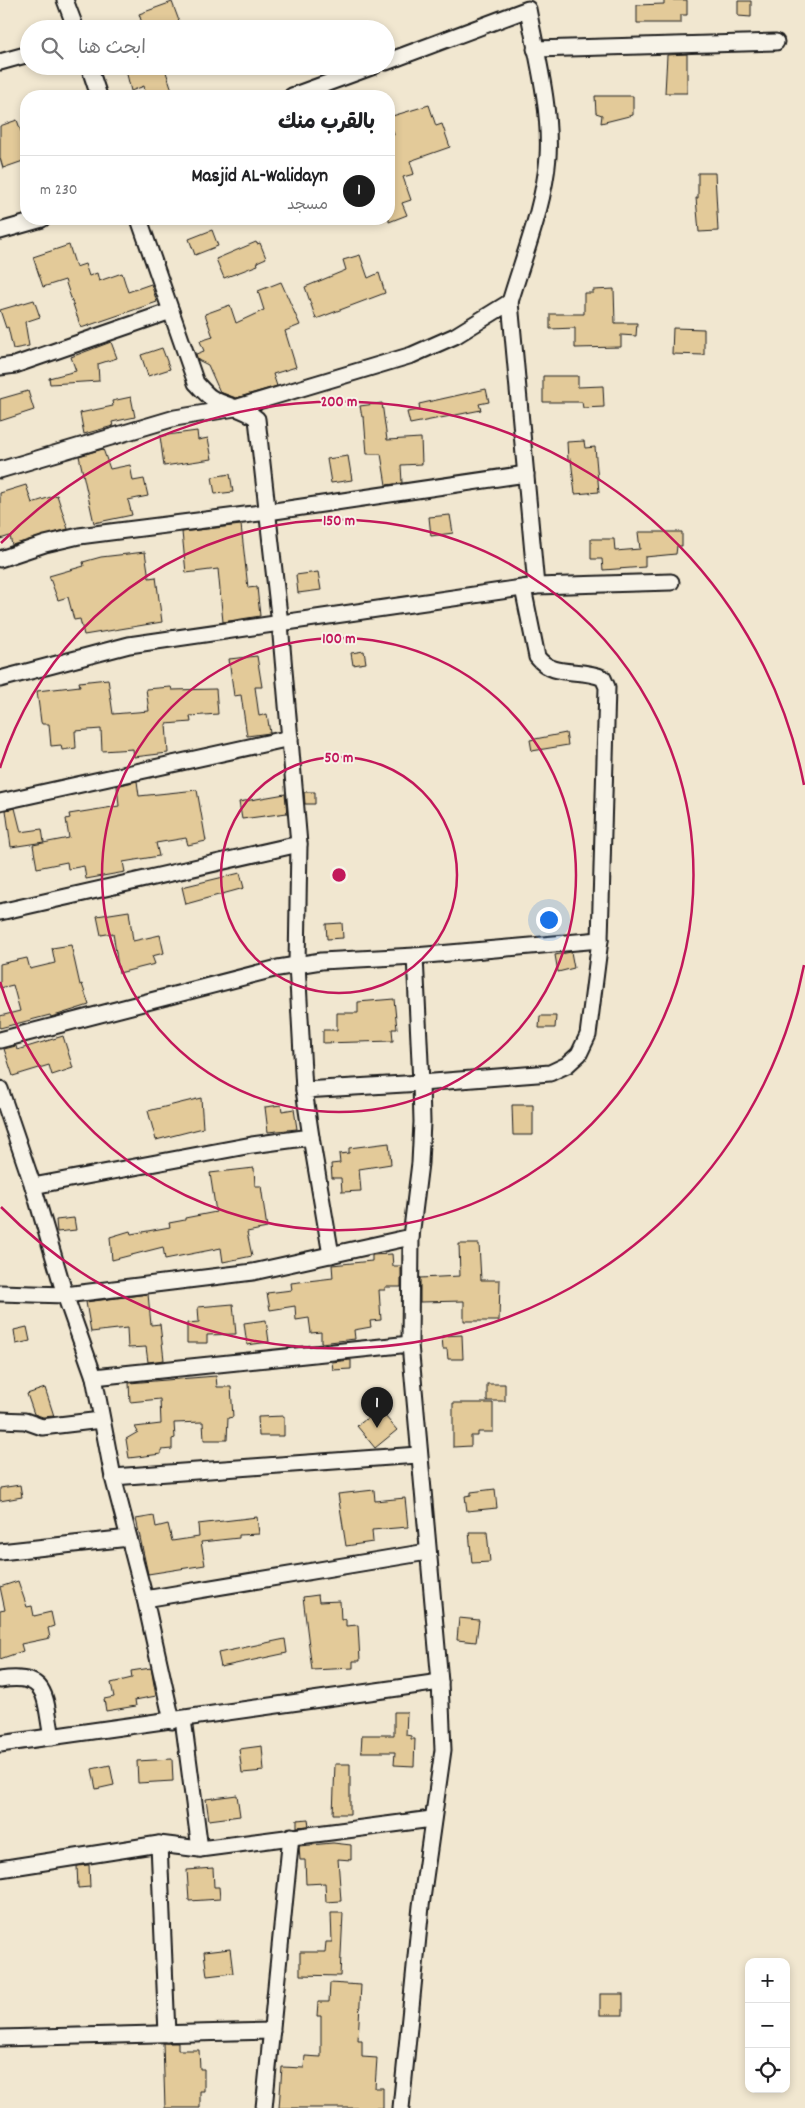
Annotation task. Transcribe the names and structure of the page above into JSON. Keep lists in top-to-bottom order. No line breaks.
{"page":{"search":"ابحث هنا","heading":"بالقرب منك","list":[{"mark":"1","name":"Masjid AL-Walidayn","note":"مسجد","value":"230 m"}],"pins":"1","map_buttons":["+","−"]},"rings":["200 m","150 m","100 m","50 m"]}
